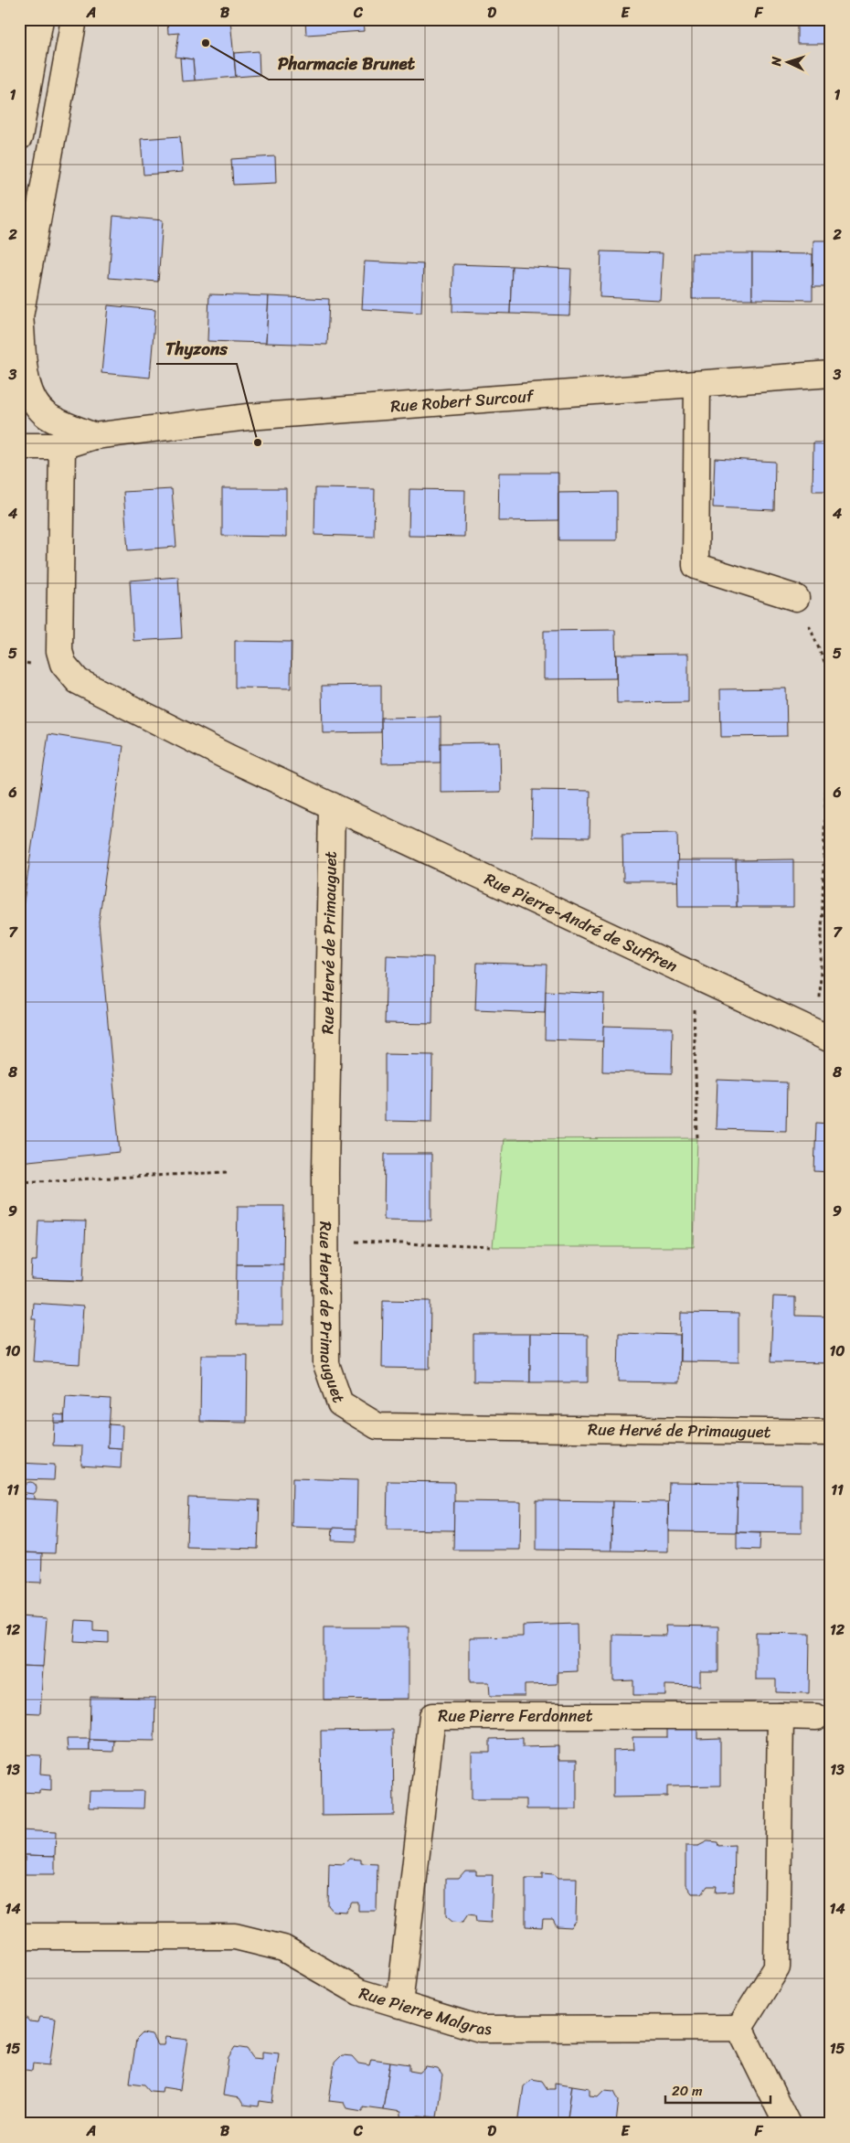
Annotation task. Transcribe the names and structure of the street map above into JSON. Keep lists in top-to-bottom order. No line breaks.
{"streets":{"street":["Rue Robert Surcouf","Rue Pierre-André de Suffren","Rue Hervé de Primauguet","Rue Pierre Ferdonnet","Rue Pierre Malgras"]},"crossings":[["Rue Robert Surcouf","Rue Pierre-André de Suffren"],["Rue Pierre-André de Suffren","Rue Hervé de Primauguet"],["Rue Pierre Ferdonnet","Rue Pierre Malgras"]],"places":["Pharmacie Brunet","Thyzons"],"scale_bar":"20 m","north":"left","grid":{"columns":["A","B","C","D","E","F"],"rows":["1","2","3","4","5","6","7","8","9","10","11","12","13","14","15"]}}
